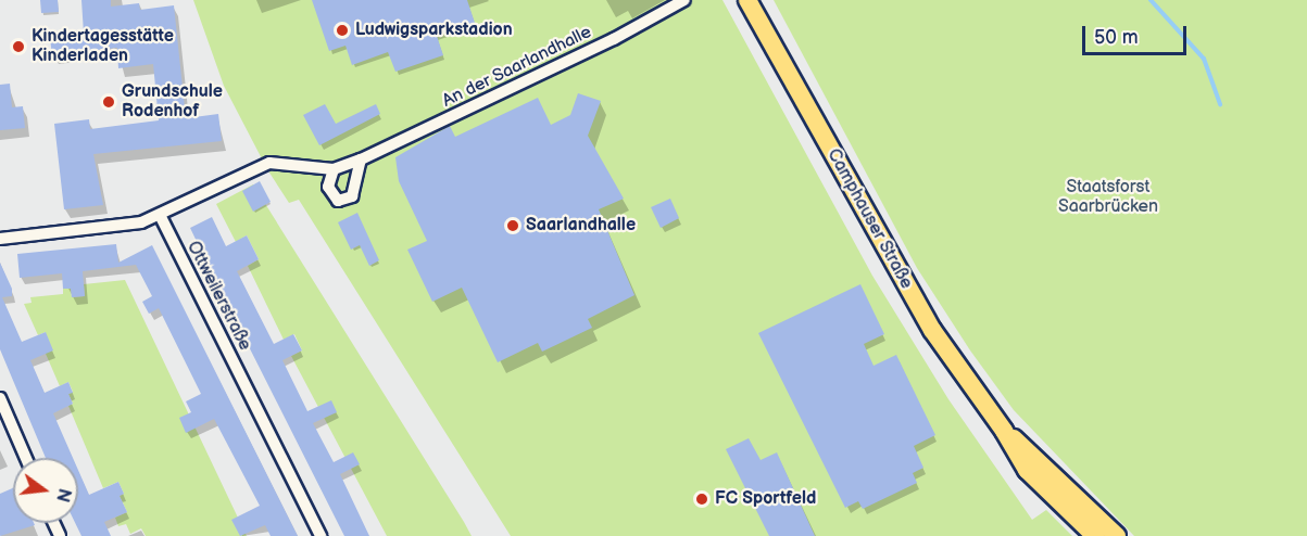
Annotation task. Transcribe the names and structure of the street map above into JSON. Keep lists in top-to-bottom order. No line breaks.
{"streets":{"main road":["Camphauser Straße"],"street":["An der Saarlandhalle","Ottweilerstraße"]},"crossings":[["An der Saarlandhalle","Ottweilerstraße"]],"parks":["Staatsforst Saarbrücken"],"places":["Ludwigsparkstadion","Kindertagesstätte Kinderladen","Grundschule Rodenhof","Saarlandhalle","FC Sportfeld"],"scale_bar":"50 m","north":"right"}
